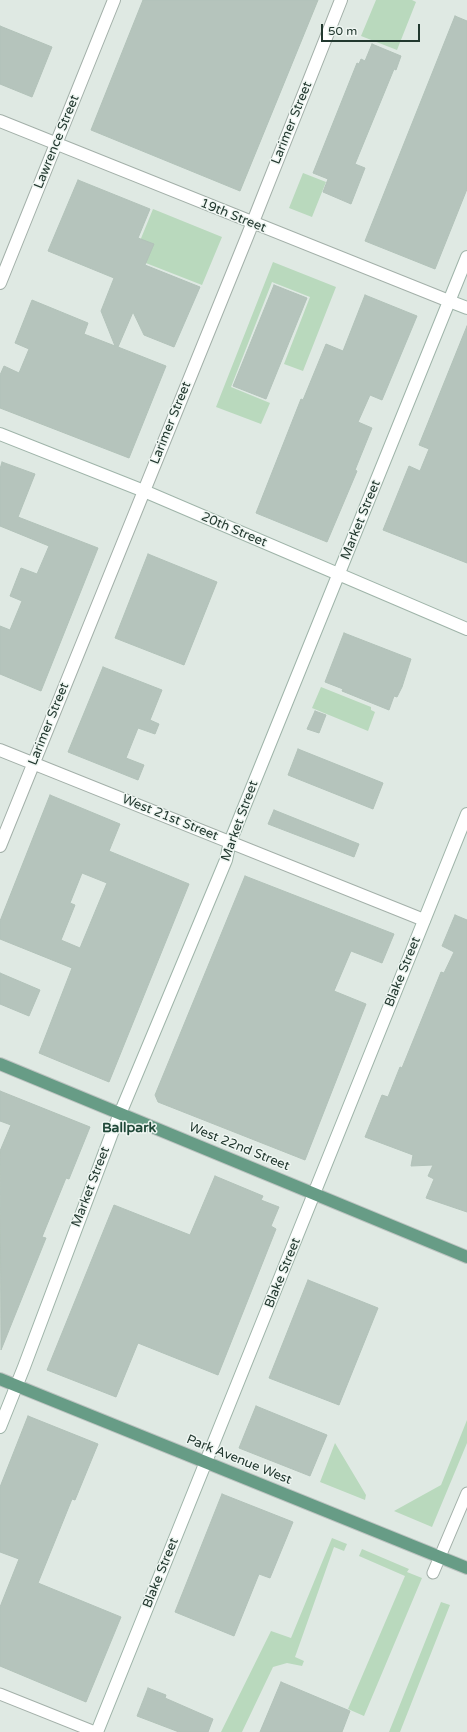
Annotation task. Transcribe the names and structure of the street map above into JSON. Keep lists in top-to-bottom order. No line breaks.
{"streets":{"main road":["Larimer Street","Lawrence Street","19th Street","Market Street","20th Street","West 21st Street","Blake Street","West 22nd Street","Park Avenue West"]},"crossings":[["Larimer Street","19th Street"],["Larimer Street","20th Street"],["Larimer Street","West 21st Street"],["Lawrence Street","19th Street"],["19th Street","Market Street"],["Market Street","20th Street"],["Market Street","West 21st Street"],["Market Street","West 22nd Street"],["Market Street","Park Avenue West"],["West 21st Street","Blake Street"],["Blake Street","West 22nd Street"],["Blake Street","Park Avenue West"]],"districts":["Ballpark"],"scale_bar":"50 m"}
